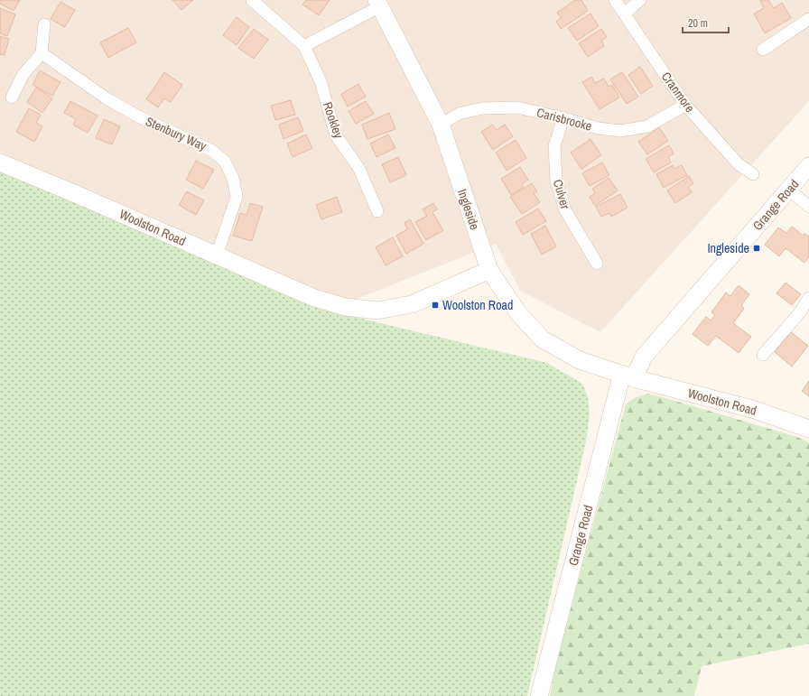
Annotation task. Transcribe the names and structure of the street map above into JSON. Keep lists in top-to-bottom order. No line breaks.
{"streets":{"street":["Cranmore","Carisbrooke","Rookley","Stenbury Way","Culver","Grange Road","Ingleside","Woolston Road"]},"crossings":[["Cranmore","Carisbrooke"],["Carisbrooke","Culver"],["Carisbrooke","Ingleside"],["Stenbury Way","Woolston Road"],["Grange Road","Ingleside"],["Grange Road","Woolston Road"],["Ingleside","Woolston Road"]],"places":{"transit":["Ingleside","Woolston Road"]},"scale_bar":"20 m"}
